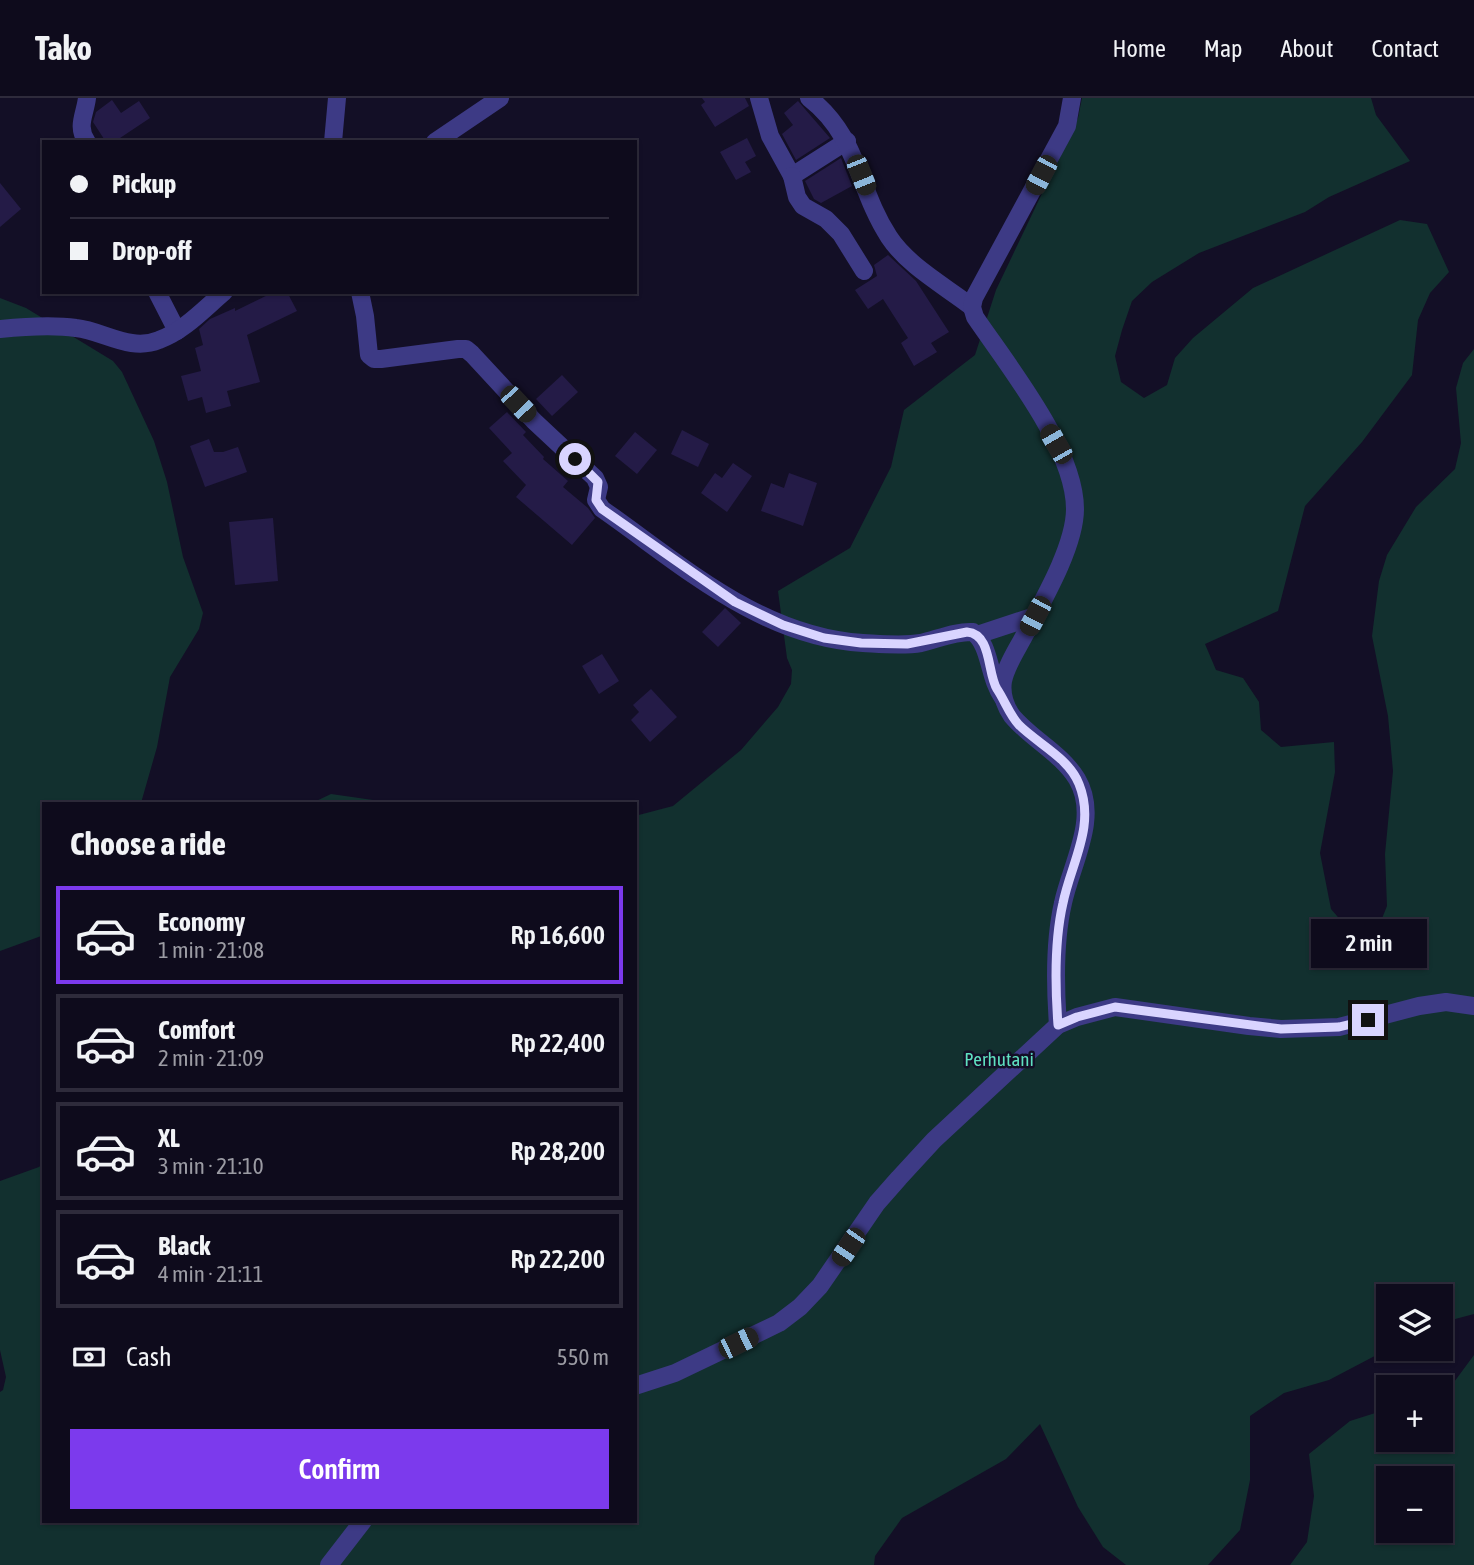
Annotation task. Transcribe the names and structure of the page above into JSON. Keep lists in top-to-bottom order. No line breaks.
{"parks":["Perhutani"],"page":{"header":"Tako","nav":["Home","Map","About","Contact"],"banner":["Pickup","Drop-off"],"heading":"Choose a ride","list":[{"name":"Economy","note":"1 min · 21:08","value":"Rp 16,600"},{"name":"Comfort","note":"2 min · 21:09","value":"Rp 22,400"},{"name":"XL","note":"3 min · 21:10","value":"Rp 28,200"},{"name":"Black","note":"4 min · 21:11","value":"Rp 22,200"}],"bubble":"2 min","map_buttons":["+","−"],"pay":["Cash","550 m"],"buttons":"Confirm"}}
